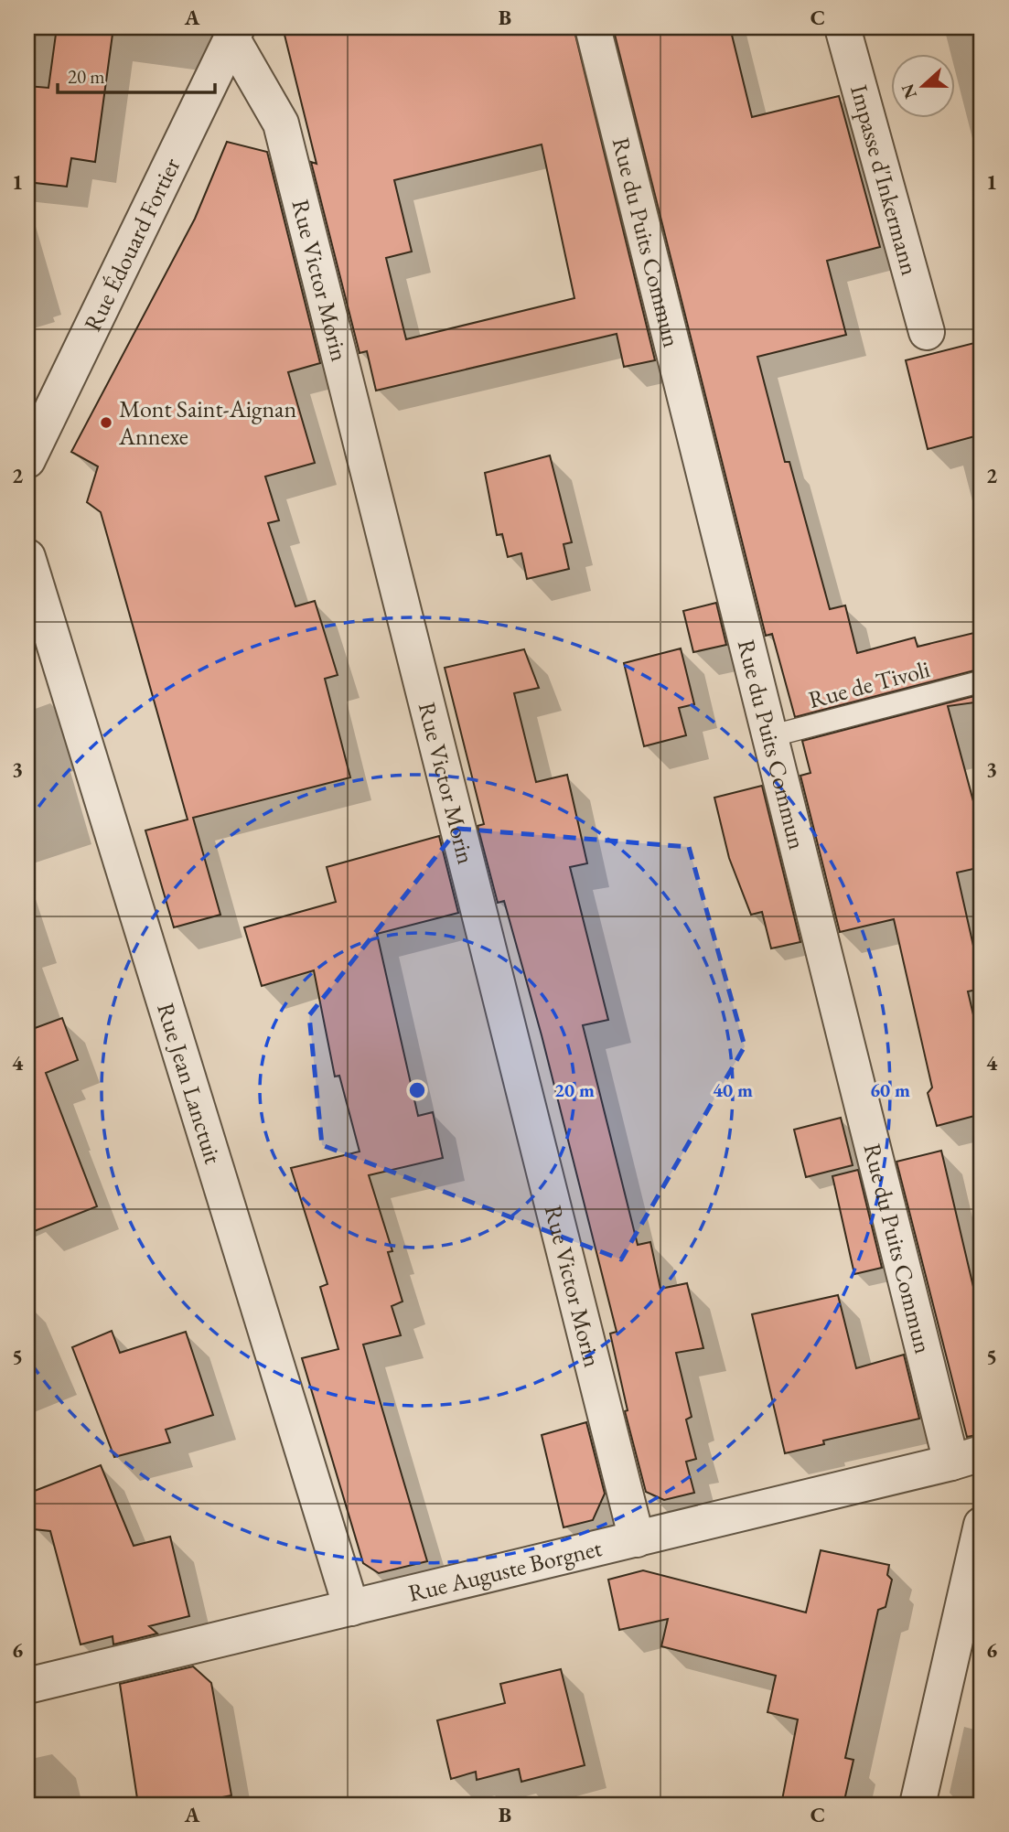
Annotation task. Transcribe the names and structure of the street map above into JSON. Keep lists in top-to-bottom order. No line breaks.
{"streets":{"street":["Impasse d'Inkermann","Rue du Puits Commun","Rue Édouard Fortier","Rue Victor Morin","Rue Jean Lanctuit","Rue Auguste Borgnet"],"lane":["Rue de Tivoli"]},"crossings":[["Rue du Puits Commun","Rue de Tivoli"],["Rue du Puits Commun","Rue Auguste Borgnet"],["Rue Édouard Fortier","Rue Victor Morin"],["Rue Victor Morin","Rue Auguste Borgnet"],["Rue Jean Lanctuit","Rue Auguste Borgnet"]],"places":["Mont Saint-Aignan Annexe"],"scale_bar":"20 m","north":"left","grid":{"columns":["A","B","C"],"rows":["1","2","3","4","5","6"]},"rings":["20 m","40 m","60 m"]}
